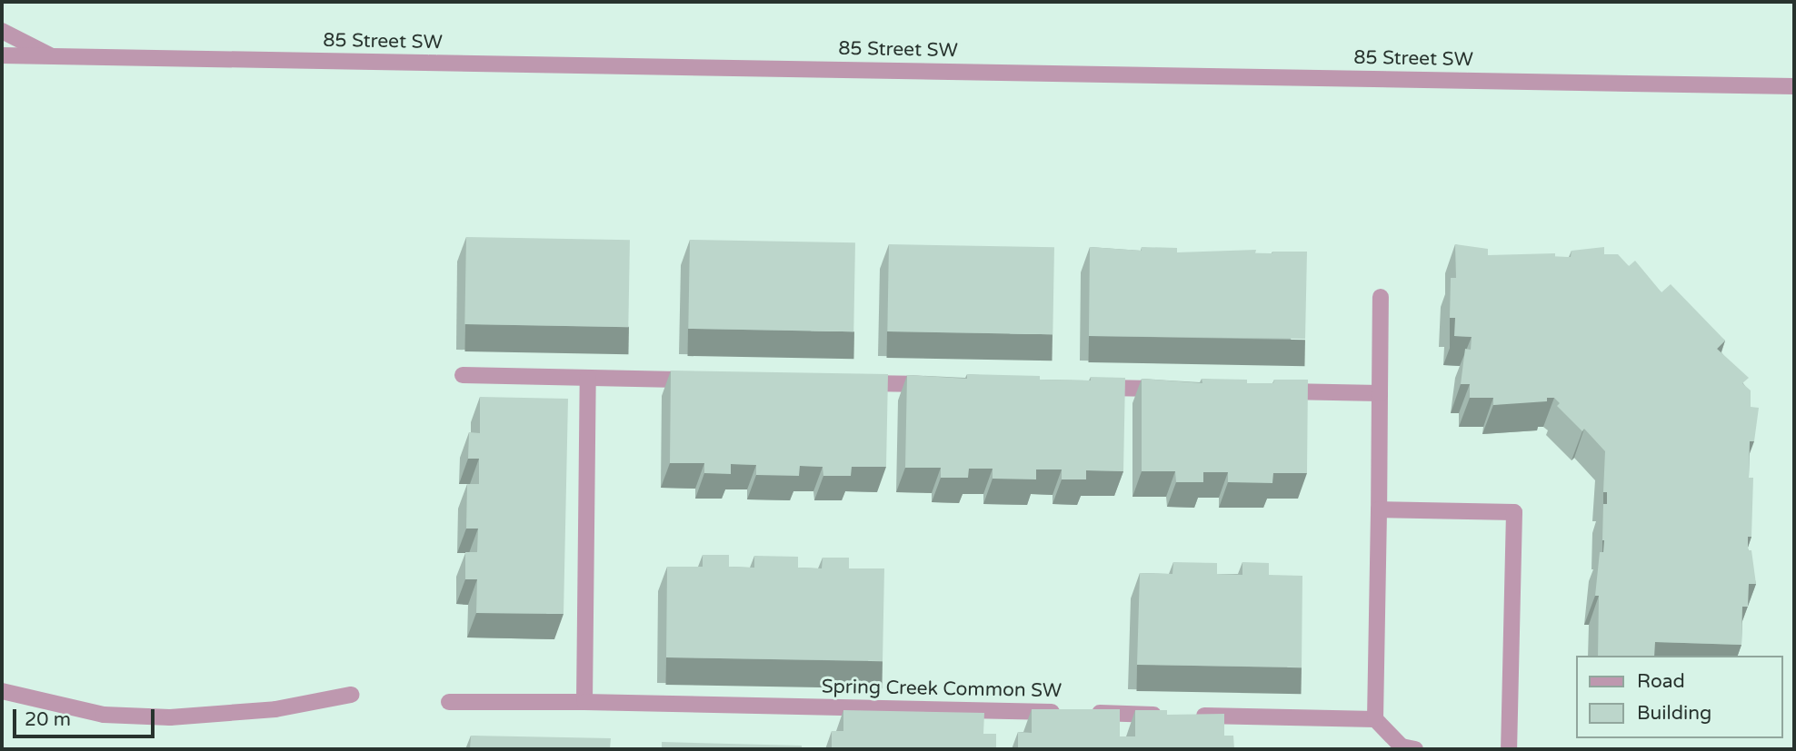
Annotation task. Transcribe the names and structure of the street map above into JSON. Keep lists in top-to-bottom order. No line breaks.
{"streets":{"street":["85 Street SW","Spring Creek Common SW"]},"legend":["Road","Building"],"scale_bar":"20 m"}
